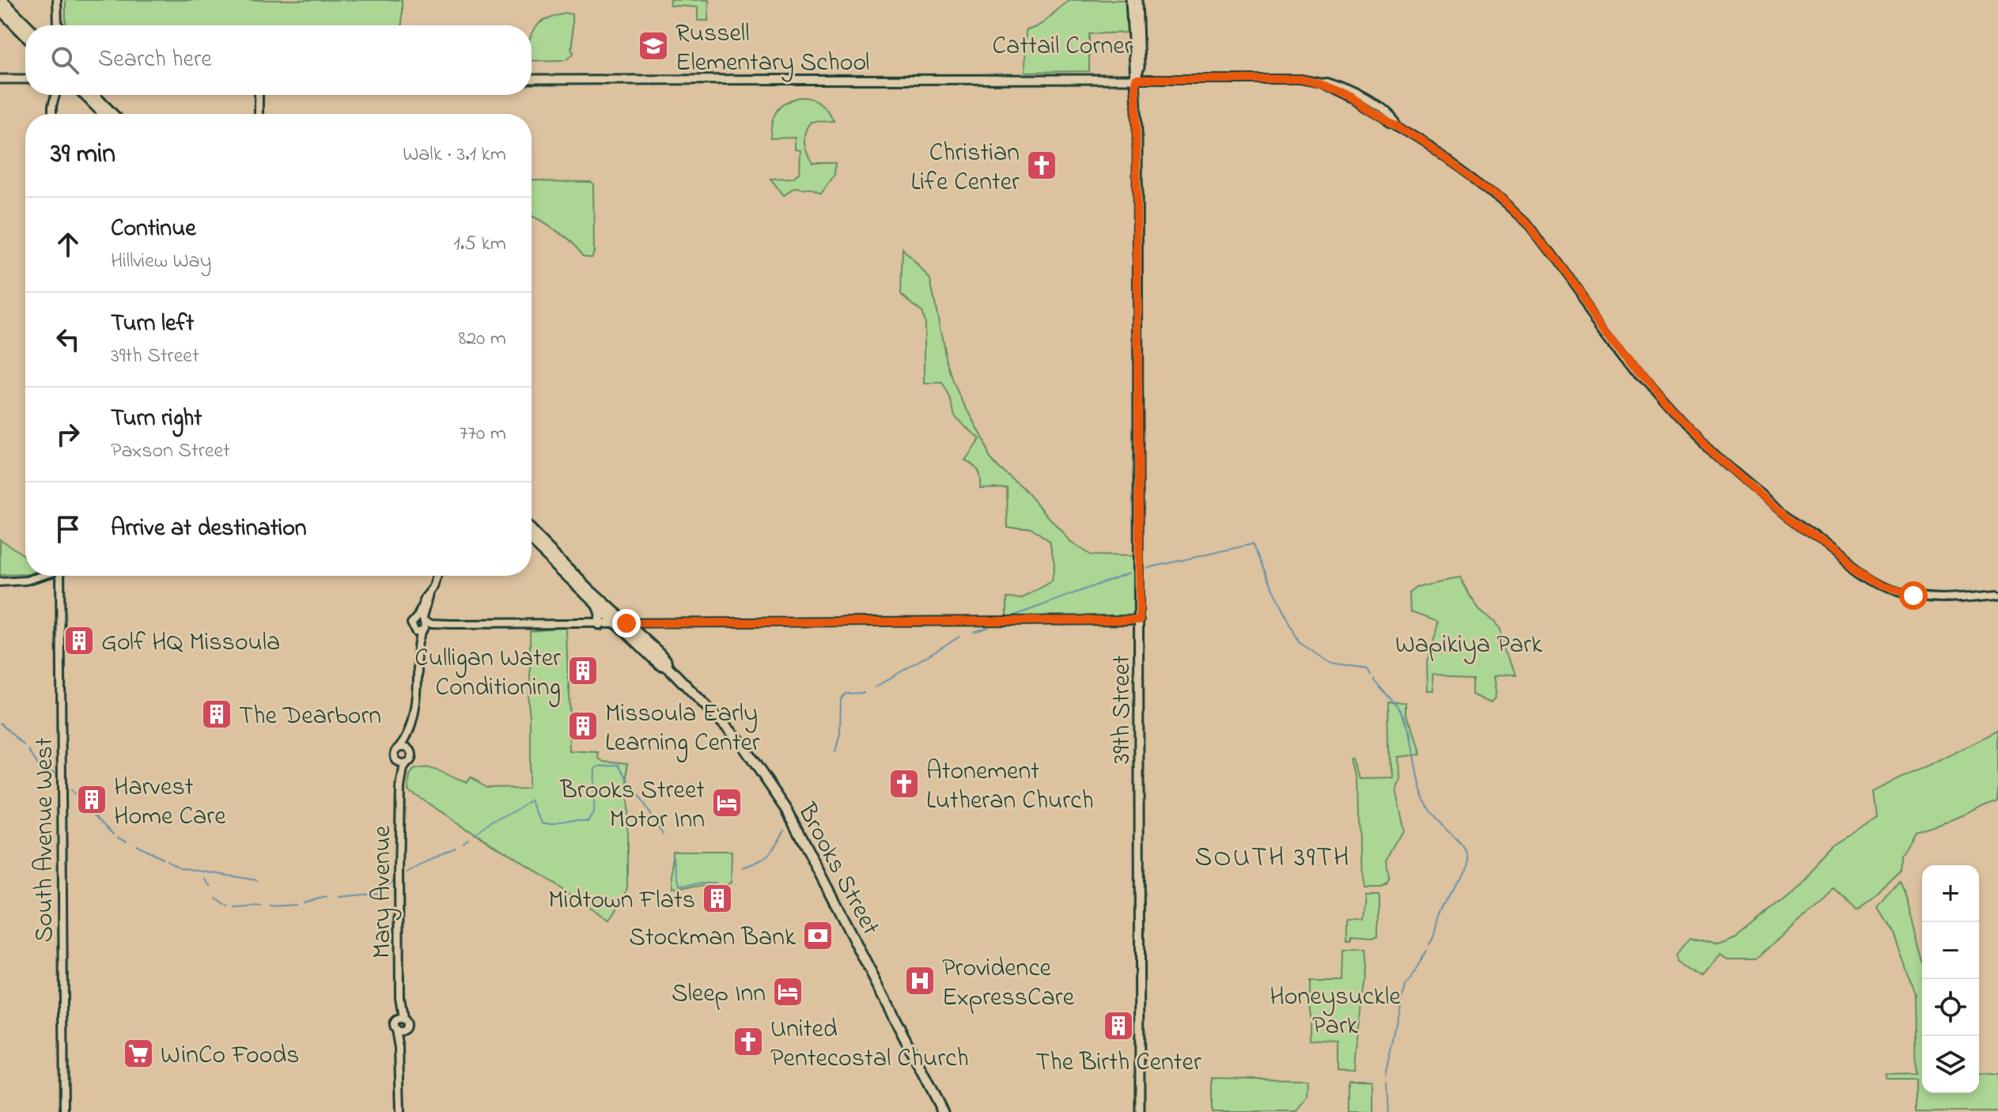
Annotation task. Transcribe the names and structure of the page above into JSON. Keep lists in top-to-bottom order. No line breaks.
{"streets":{"highway":["Brooks Street"],"main road":["39th Street"],"street":["South Avenue West","Mary Avenue"]},"districts":["SOUTH 39TH"],"parks":["Cattail Corner","Wapikiya Park","Honeysuckle Park"],"places":{"school or university":["Russell Elementary School"],"church":["Christian Life Center","Atonement Lutheran Church","United Pentecostal Church"],"building":["Golf HQ Missoula","Culligan Water Conditioning","The Dearborn","Missoula Early Learning Center","Harvest Home Care","Midtown Flats","The Birth Center"],"hotel":["Brooks Street Motor Inn","Sleep Inn"],"bank":["Stockman Bank"],"hospital":["Providence ExpressCare"],"supermarket":["WinCo Foods"]},"page":{"search":"Search here","heading":["39 min","Walk · 3.1 km"],"list":[["Continue","Hillview Way","1.5 km"],["Turn left","39th Street","820 m"],["Turn right","Paxson Street","770 m"],"Arrive at destination"],"map_buttons":["+","−"]}}
